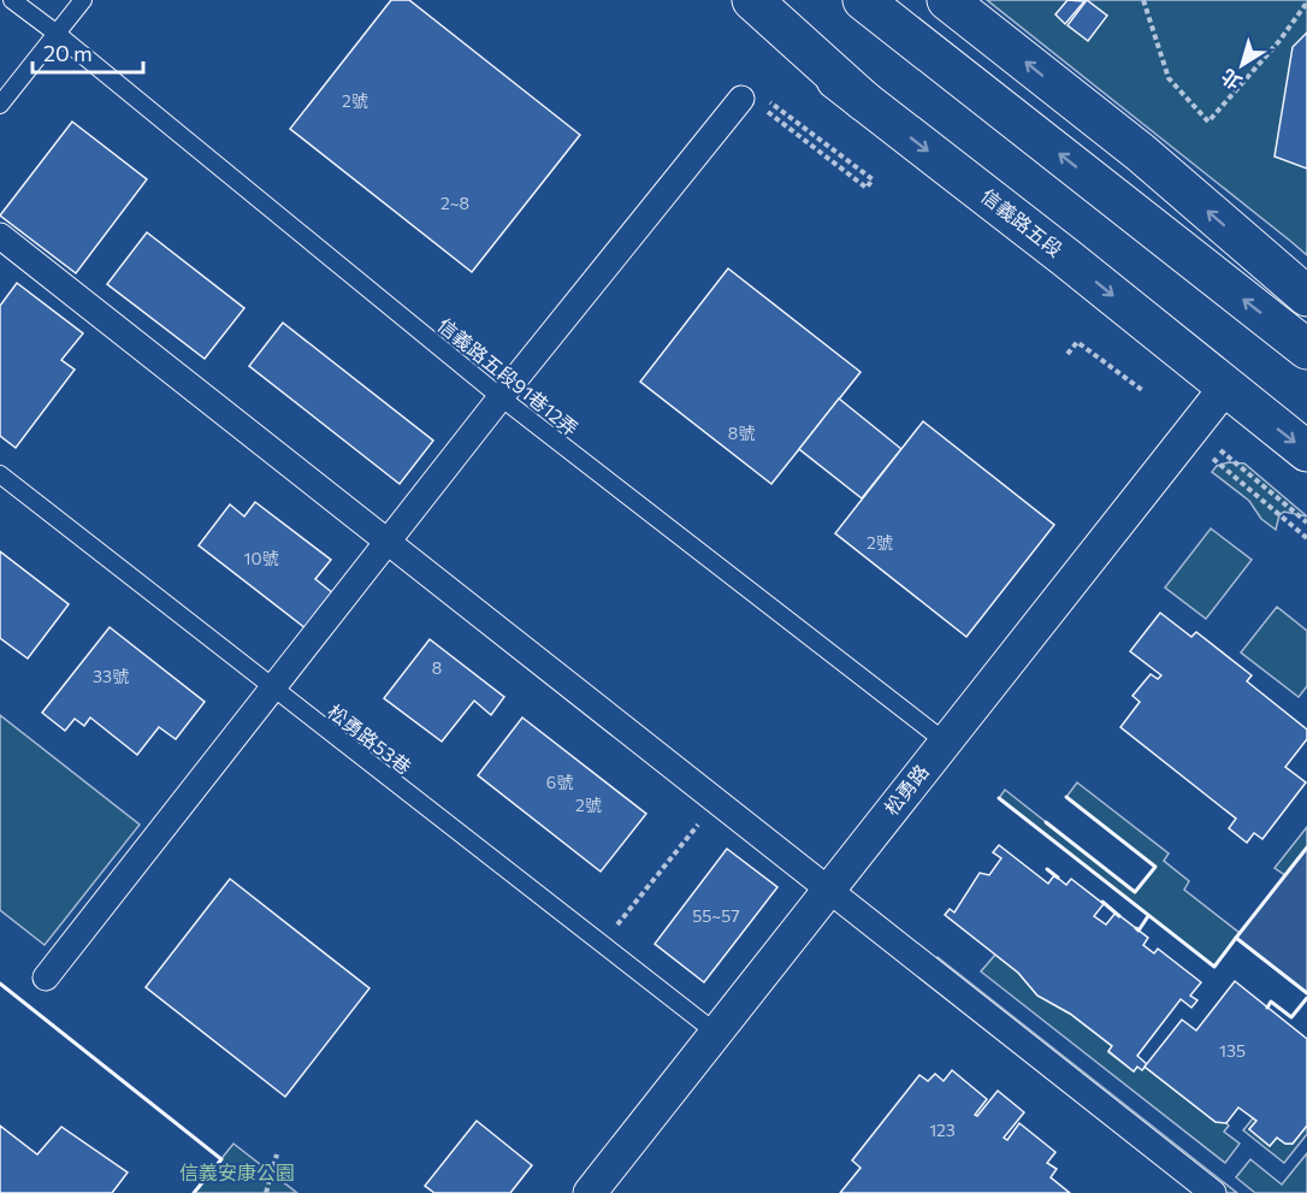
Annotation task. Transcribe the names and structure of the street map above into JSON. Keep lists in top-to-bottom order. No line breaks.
{"streets":{"main road":["信義路五段"],"street":["松勇路"],"lane":["信義路五段91巷12弄","松勇路53巷"]},"crossings":[["信義路五段","松勇路"],["信義路五段91巷12弄","松勇路"],["松勇路53巷","松勇路"]],"parks":["信義安康公園"],"house_numbers":["2號","2~8","8號","2號","10號","8","33號","6號","2號","55~57","135","123"],"scale_bar":"20 m","north":"bottom left"}
